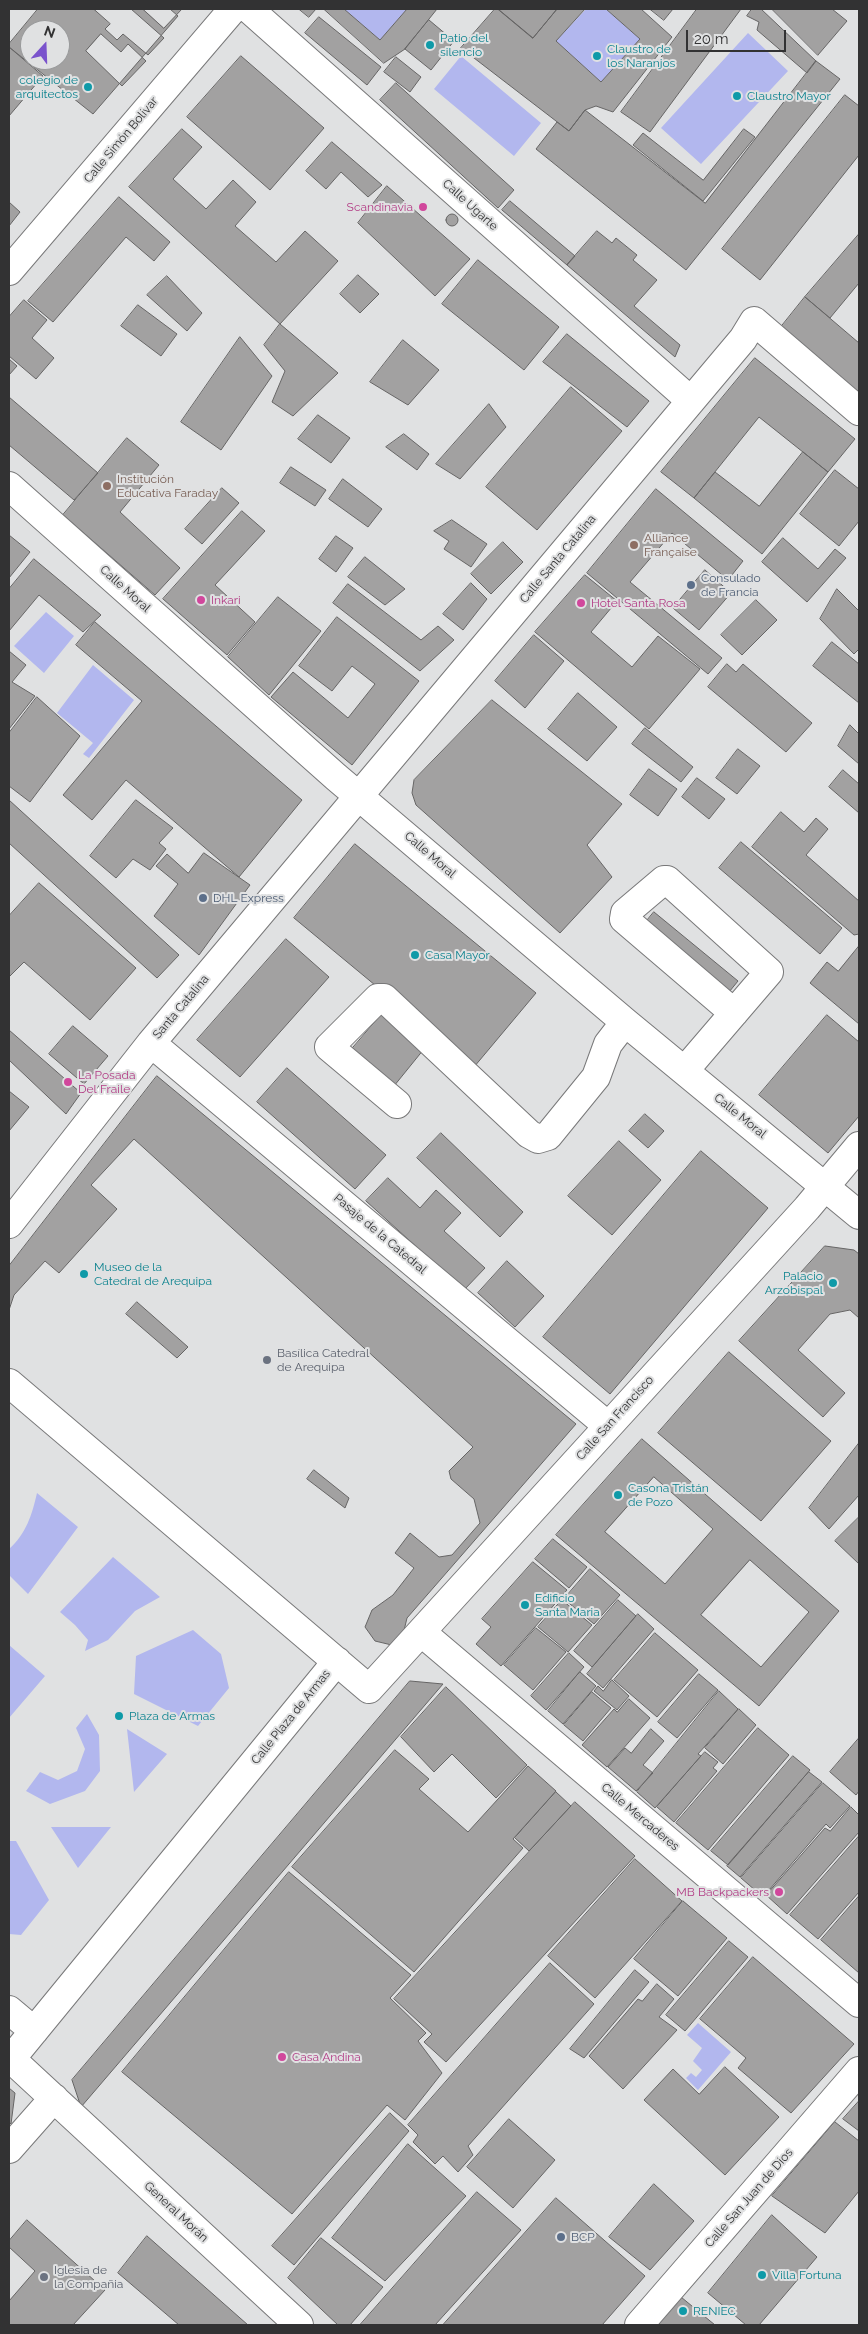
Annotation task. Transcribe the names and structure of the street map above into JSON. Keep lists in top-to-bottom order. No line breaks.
{"streets":{"street":["Calle Simón Bolívar","Calle Ugarte","Calle Santa Catalina","Calle Moral","Santa Catalina","Pasaje de la Catedral","Calle San Francisco","Calle Plaza de Armas","Calle Mercaderes","Calle San Juan de Dios","General Morán"]},"crossings":[["Calle Ugarte","Calle Santa Catalina"],["Calle Santa Catalina","Calle Moral"],["Calle Santa Catalina","Santa Catalina"],["Calle Moral","Santa Catalina"],["Calle Moral","Calle San Francisco"],["Santa Catalina","Pasaje de la Catedral"],["Pasaje de la Catedral","Calle San Francisco"],["Calle San Francisco","Calle Plaza de Armas"],["Calle San Francisco","Calle Mercaderes"],["Calle Plaza de Armas","General Morán"]],"places":["Patio del silencio","Claustro de los Naranjos","colegio de arquitectos","Claustro Mayor","Scandinavia","Institución Educativa Faraday","Alliance Française","Consulado de Francia","Inkari","Hotel Santa Rosa","DHL Express","Casa Mayor","La Posada Del Fraile","Museo de la Catedral de Arequipa","Palacio Arzobispal","Basílica Catedral de Arequipa","Casona Tristán de Pozo","Edificio Santa Maria","Plaza de Armas","MB Backpackers","Casa Andina","BCP","Villa Fortuna","Iglesia de la Compañia","RENIEC"],"scale_bar":"20 m","north":"top"}
